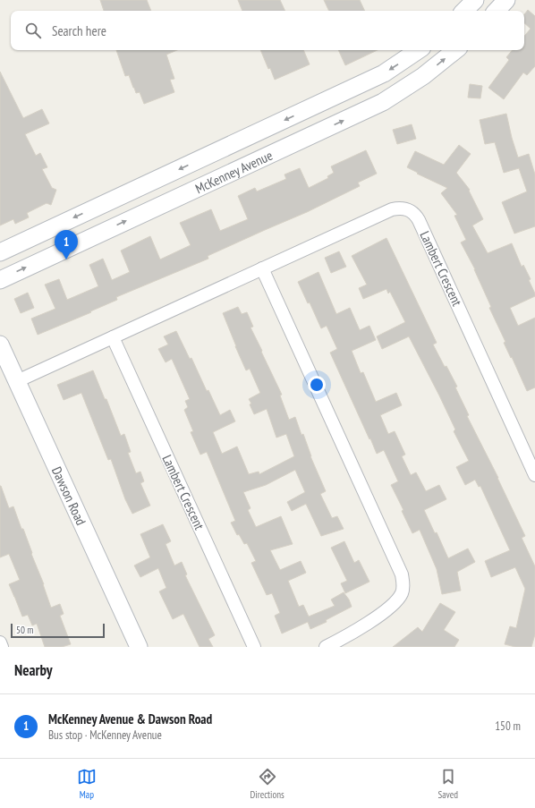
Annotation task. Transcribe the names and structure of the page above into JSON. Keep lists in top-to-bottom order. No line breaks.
{"streets":{"main road":["McKenney Avenue","Dawson Road"],"street":["Lambert Crescent"]},"crossings":[["Lambert Crescent","Dawson Road"]],"scale_bar":"50 m","page":{"search":"Search here","pins":"1","scale":"50 m","heading":"Nearby","list":[{"mark":"1","name":"McKenney Avenue & Dawson Road","note":"Bus stop · McKenney Avenue","value":"150 m"}],"nav":["Map","Directions","Saved"]}}
